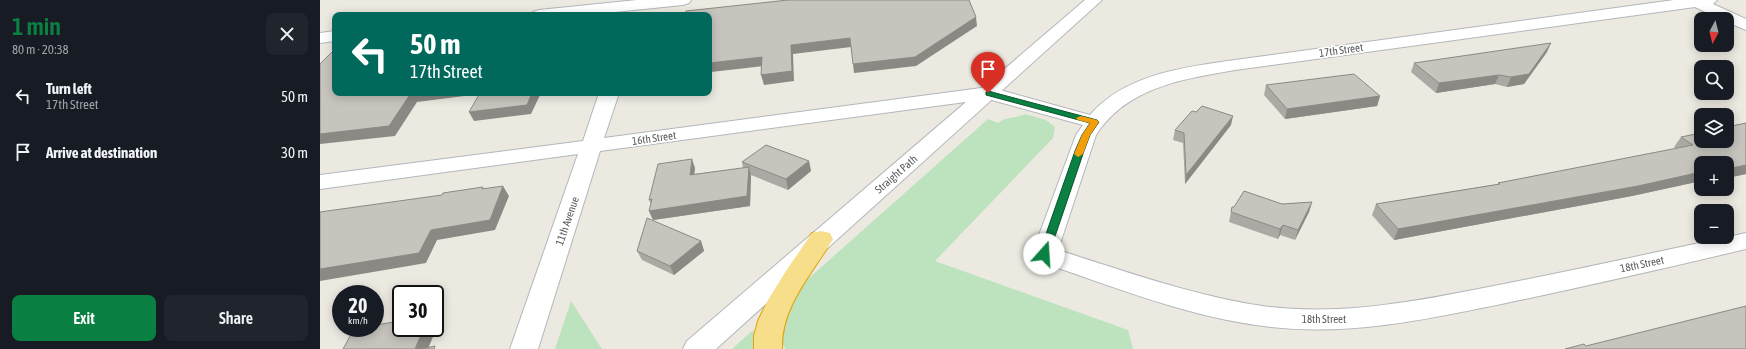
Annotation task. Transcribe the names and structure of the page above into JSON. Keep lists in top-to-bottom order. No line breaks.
{"streets":{"street":["17th Street","16th Street","Straight Path","11th Avenue","18th Street"]},"crossings":[["17th Street","18th Street"],["16th Street","Straight Path"],["16th Street","11th Avenue"]],"north":"bottom","page":{"heading":["1 min","80 m · 20:38"],"map_buttons":["+","−"],"turn":["50 m","17th Street"],"list":[{"name":"Turn left","note":"17th Street","value":"50 m"},{"name":"Arrive at destination","value":"30 m"}],"speed":"20 km/h","limit":"30","buttons":["Exit","Share"]}}
